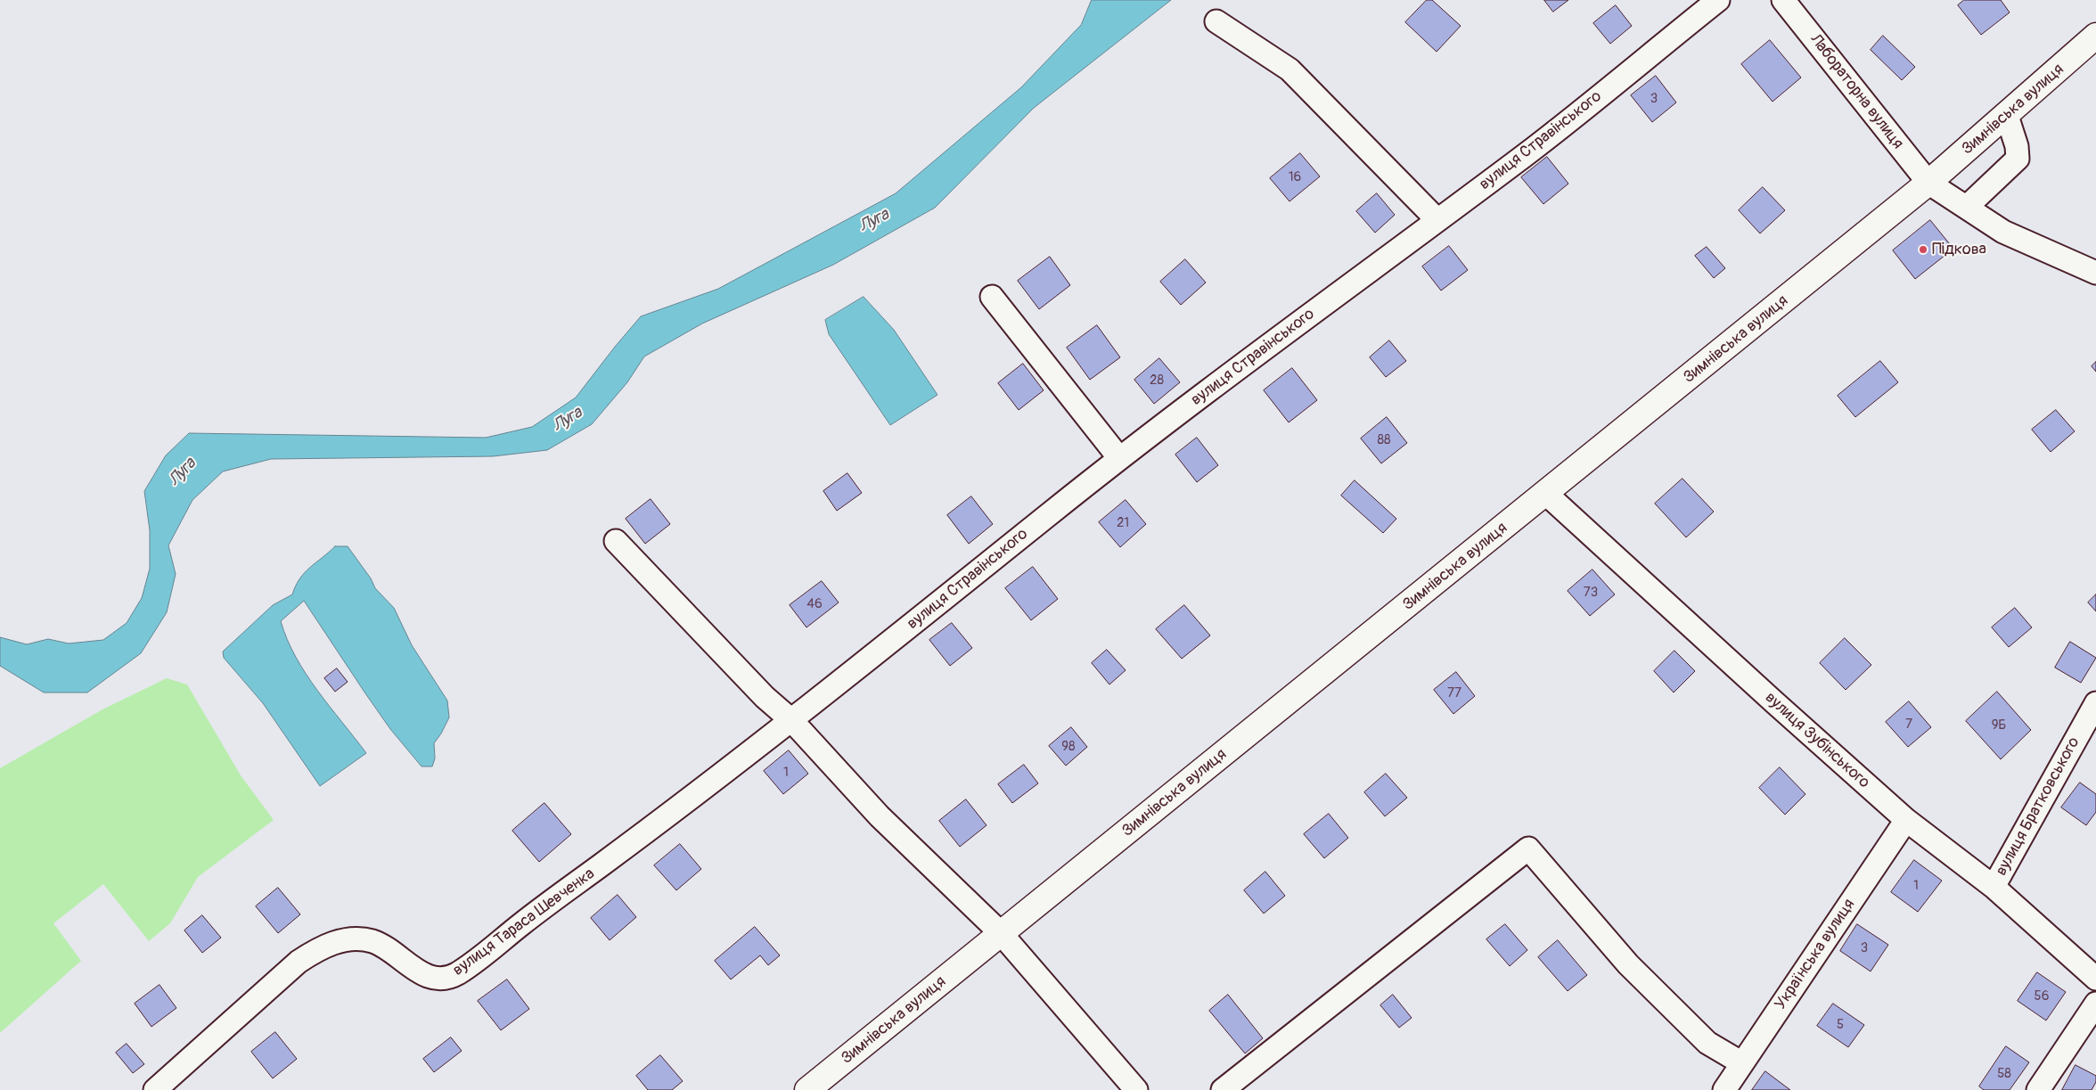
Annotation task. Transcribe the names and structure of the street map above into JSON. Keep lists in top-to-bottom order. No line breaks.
{"streets":{"main road":["Зимнівська вулиця"],"street":["Лабораторна вулиця","вулиця Стравінського","вулиця Зубінського","вулиця Братковського","вулиця Тараса Шевченка","Українська вулиця"]},"crossings":[["Лабораторна вулиця","Зимнівська вулиця"],["Зимнівська вулиця","вулиця Зубінського"],["вулиця Стравінського","вулиця Тараса Шевченка"],["вулиця Зубінського","вулиця Братковського"],["вулиця Зубінського","Українська вулиця"]],"water":["Луга"],"places":["Підкова"],"house_numbers":["3","16","28","88","21","73","46","77","7","9Б","98","1","1","3","56","5","58"]}
